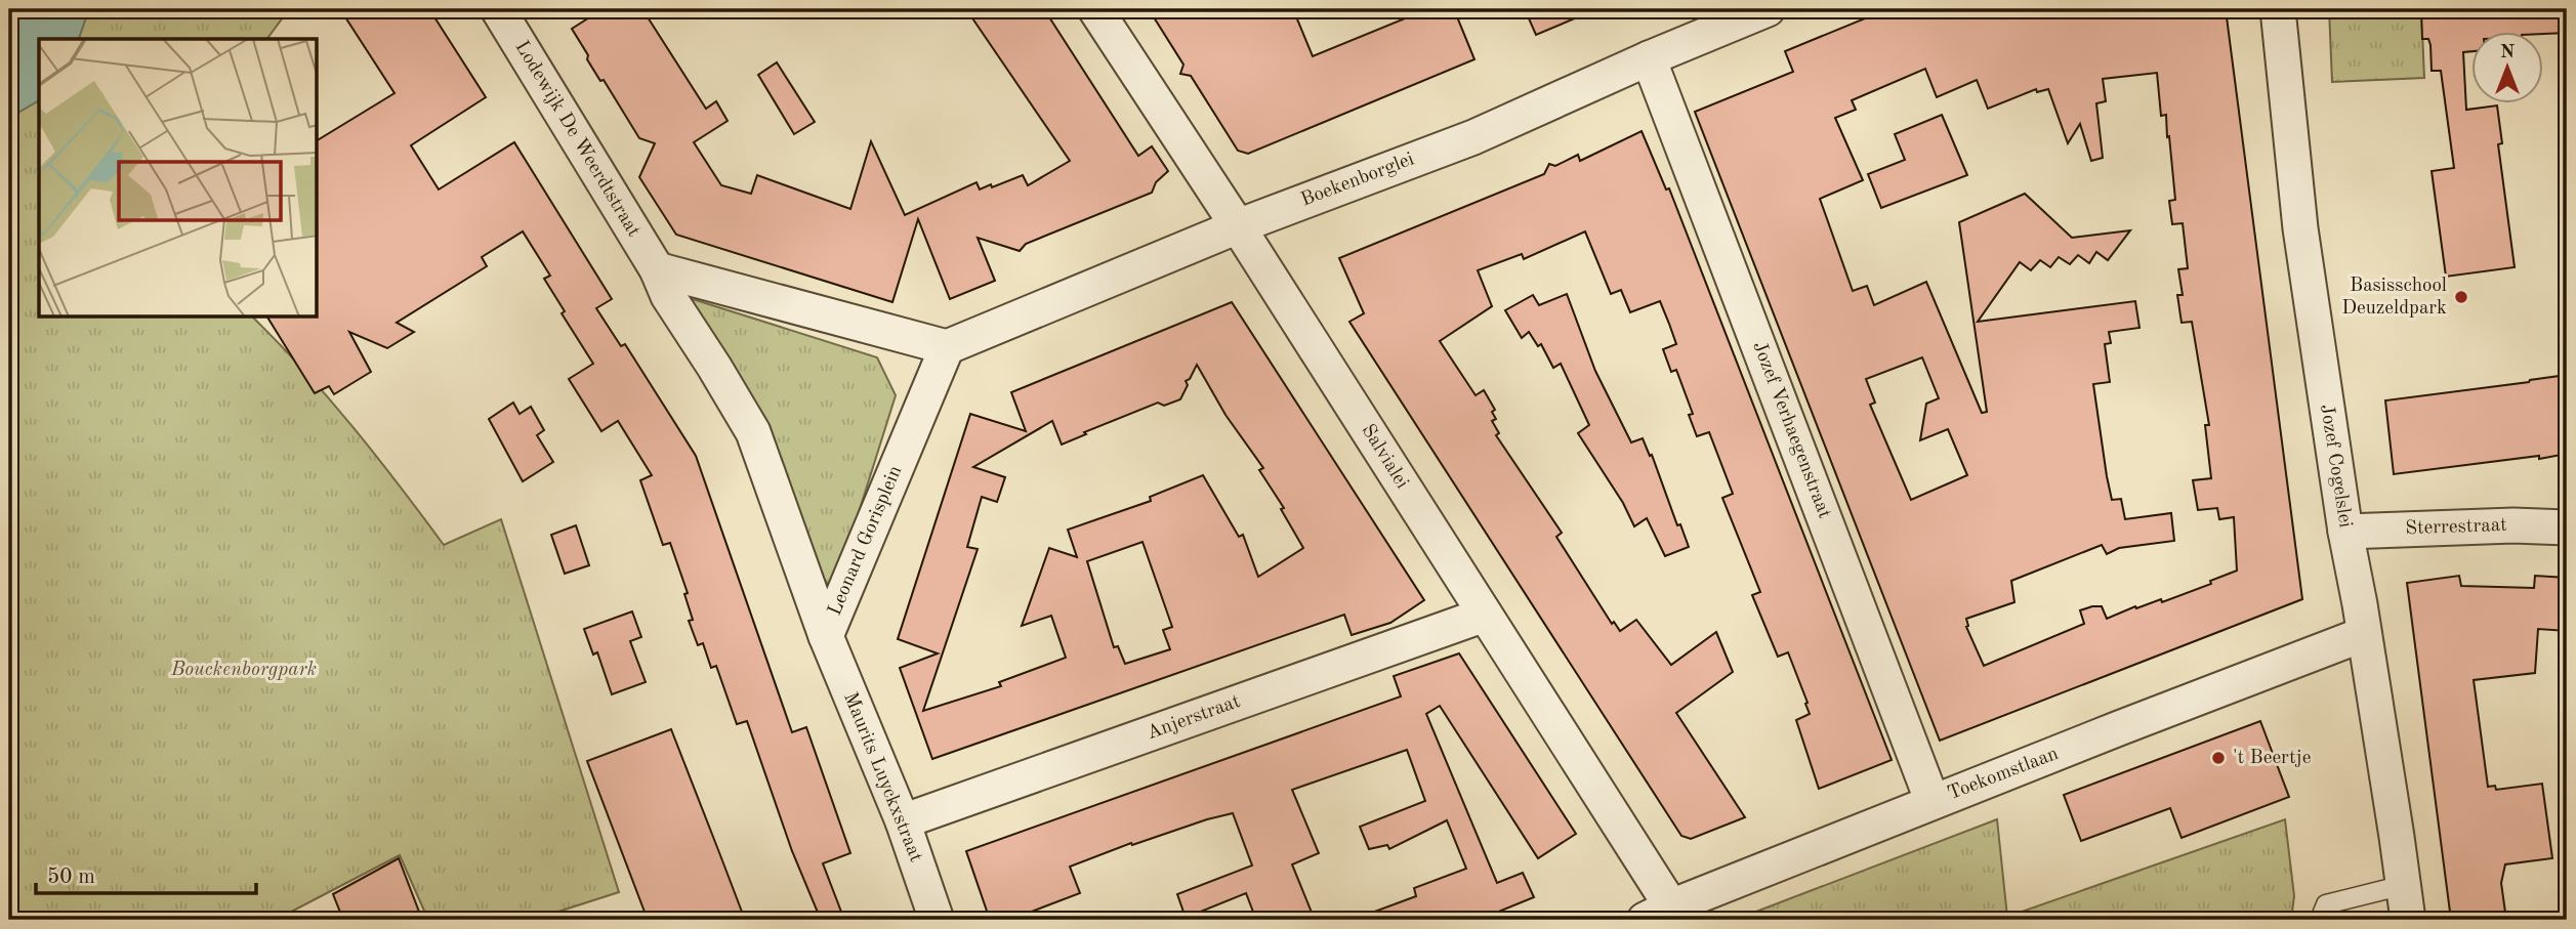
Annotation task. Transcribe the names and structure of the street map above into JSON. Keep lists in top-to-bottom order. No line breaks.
{"streets":{"street":["Lodewijk De Weerdtstraat","Boekenborglei","Jozef Verhaegenstraat","Salvialei","Jozef Cogelslei","Sterrestraat","Leonard Gorisplein","Anjerstraat","Toekomstlaan","Maurits Luyckxstraat"]},"crossings":[["Lodewijk De Weerdtstraat","Leonard Gorisplein"],["Boekenborglei","Jozef Verhaegenstraat"],["Boekenborglei","Salvialei"],["Boekenborglei","Leonard Gorisplein"],["Jozef Verhaegenstraat","Toekomstlaan"],["Salvialei","Anjerstraat"],["Salvialei","Toekomstlaan"],["Jozef Cogelslei","Sterrestraat"],["Jozef Cogelslei","Toekomstlaan"],["Leonard Gorisplein","Maurits Luyckxstraat"],["Anjerstraat","Maurits Luyckxstraat"]],"parks":["Bouckenborgpark"],"places":["Basisschool Deuzeldpark","'t Beertje"],"scale_bar":"50 m","north":"top"}
